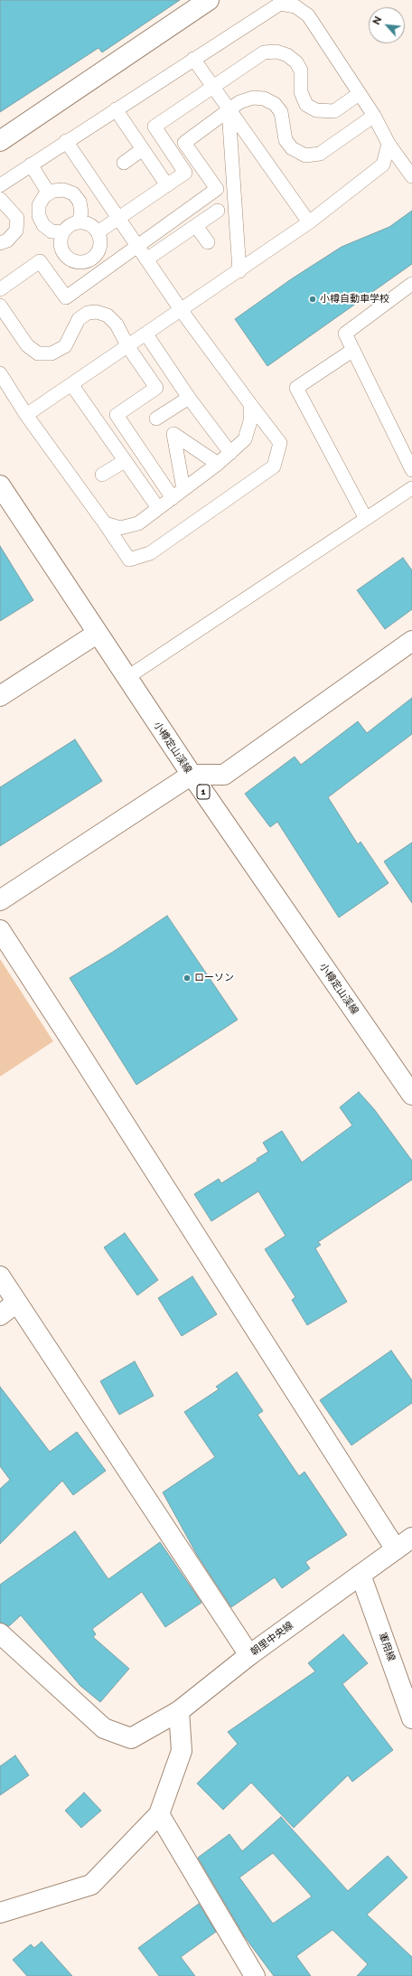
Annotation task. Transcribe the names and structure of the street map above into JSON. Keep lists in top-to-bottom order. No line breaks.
{"streets":{"street":["小樽定山渓線","1","朝里中央線","軍用線"]},"crossings":[["朝里中央線","軍用線"]],"places":["小樽自動車学校","ローソン"],"north":"top left"}
